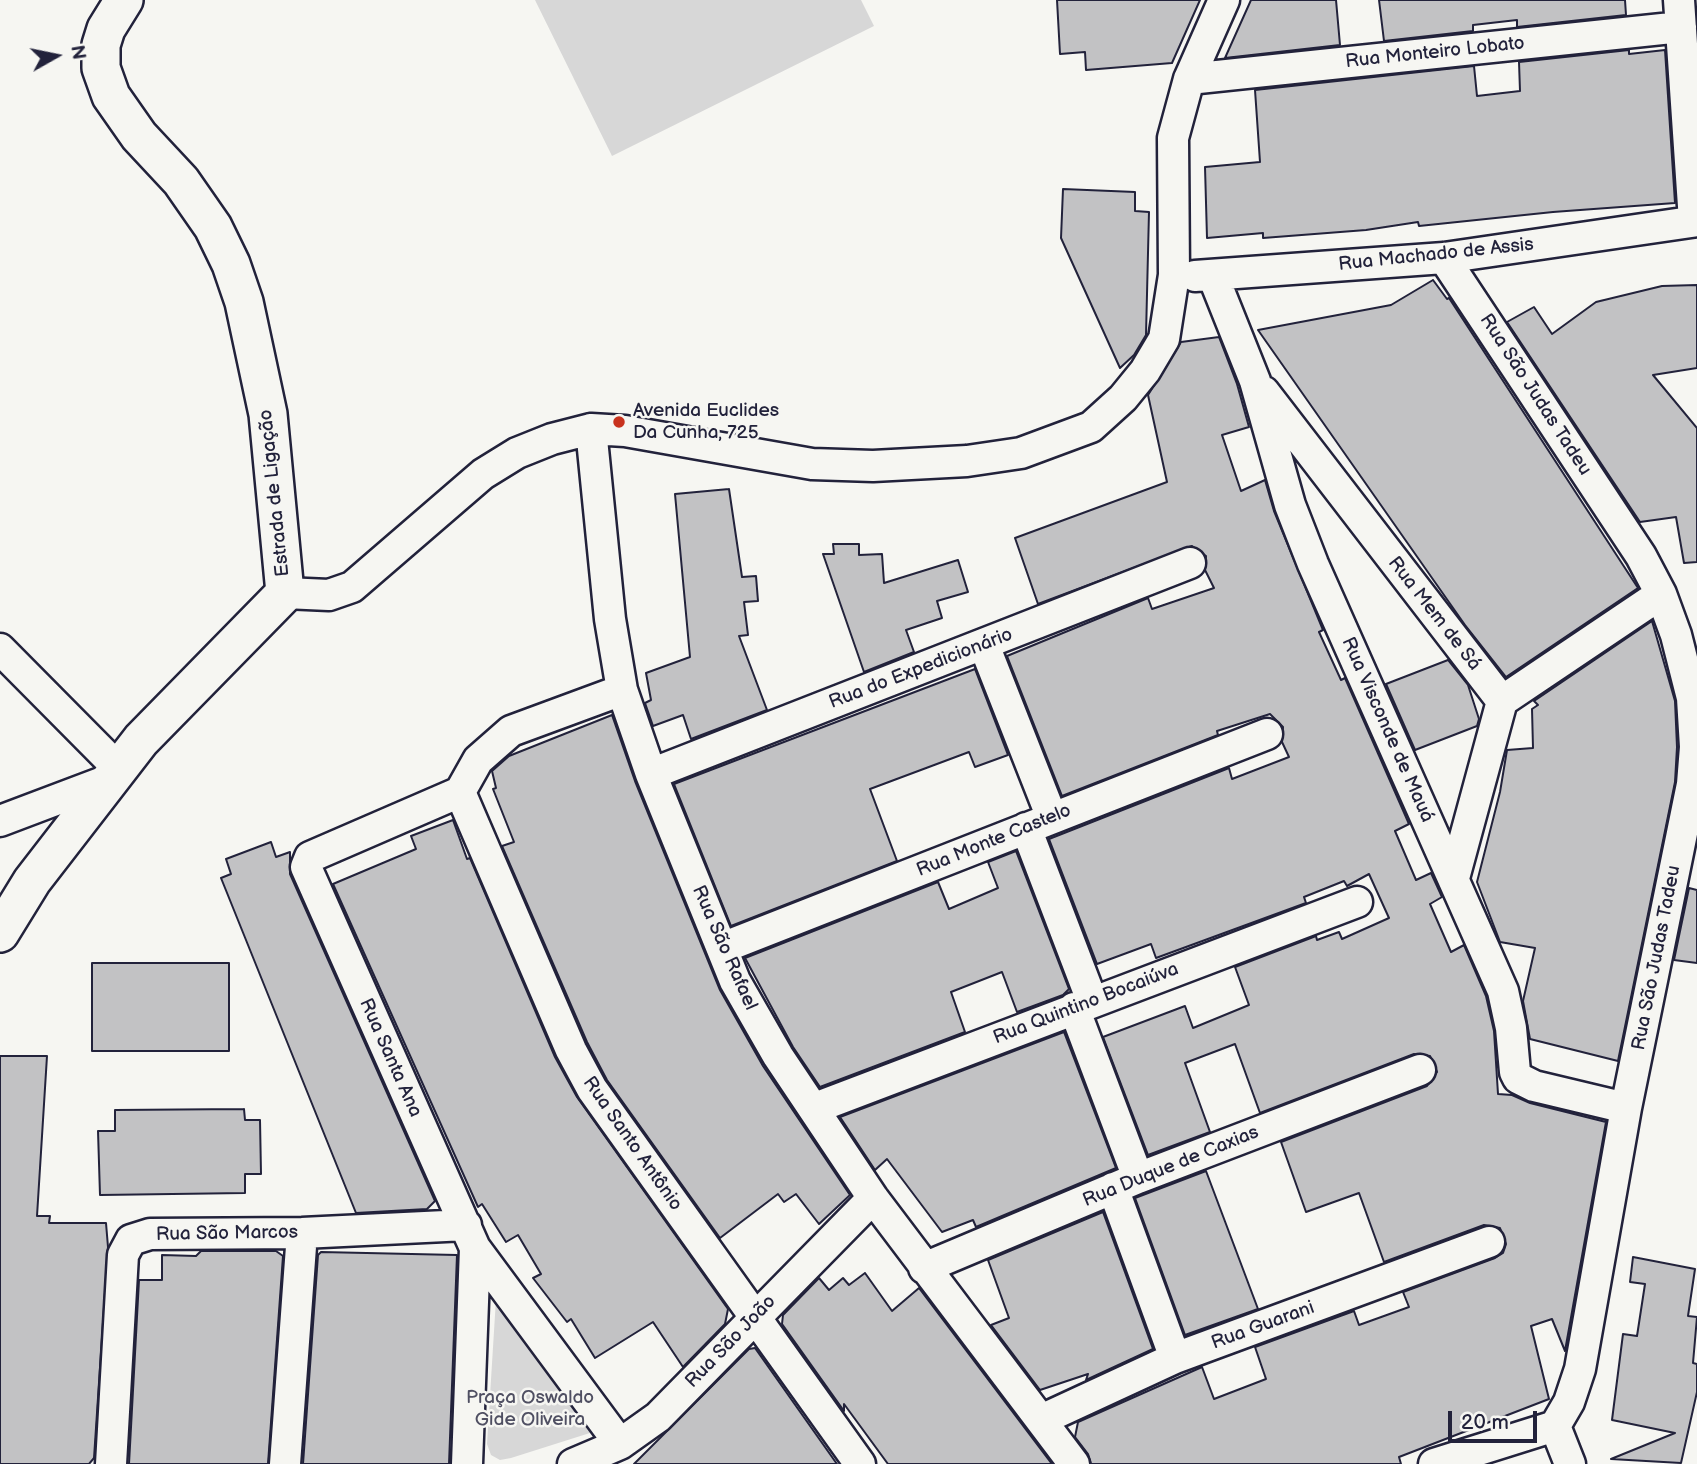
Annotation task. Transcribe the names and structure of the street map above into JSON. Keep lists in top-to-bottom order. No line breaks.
{"streets":{"main road":["Estrada de Ligação"],"street":["Rua Monteiro Lobato","Rua Machado de Assis","Rua São Judas Tadeu","Rua Mem de Sá","Rua do Expedicionário","Rua Visconde de Mauá","Rua Monte Castelo","Rua São Rafael","Rua Quintino Bocaiúva","Rua Santa Ana","Rua Santo Antônio","Rua Duque de Caxias","Rua São Marcos","Rua Guarani","Rua São João"]},"crossings":[["Rua Machado de Assis","Rua São Judas Tadeu"],["Rua Machado de Assis","Rua Visconde de Mauá"],["Rua São Judas Tadeu","Rua Visconde de Mauá"],["Rua Mem de Sá","Rua Visconde de Mauá"],["Rua do Expedicionário","Rua São Rafael"],["Rua Monte Castelo","Rua São Rafael"],["Rua São Rafael","Rua Quintino Bocaiúva"],["Rua São Rafael","Rua Duque de Caxias"],["Rua São Rafael","Rua Guarani"],["Rua São Rafael","Rua São João"],["Rua Santa Ana","Rua Santo Antônio"],["Rua Santa Ana","Rua São Marcos"],["Rua Santa Ana","Rua São João"],["Rua Santo Antônio","Rua São João"]],"parks":["Praça Oswaldo Gide Oliveira"],"places":["Avenida Euclides Da Cunha, 725"],"scale_bar":"20 m","north":"right"}
